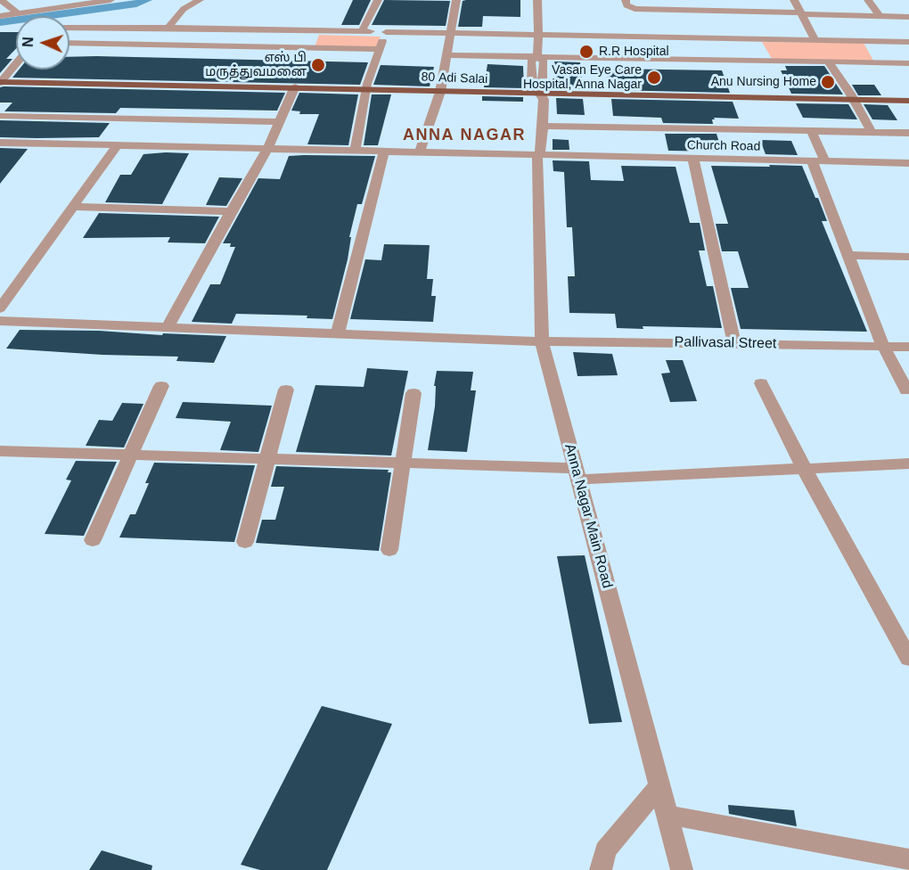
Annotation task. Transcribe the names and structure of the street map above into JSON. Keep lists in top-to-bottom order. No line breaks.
{"streets":{"main road":["80 Adi Salai"],"street":["Church Road","Pallivasal Street","Anna Nagar Main Road"]},"crossings":[["80 Adi Salai","Anna Nagar Main Road"],["Church Road","Anna Nagar Main Road"],["Pallivasal Street","Anna Nagar Main Road"]],"districts":["ANNA NAGAR"],"places":["R.R Hospital","எஸ் பி மருத்துவமனை","Vasan Eye Care Hospital, Anna Nagar","Anu Nursing Home"],"north":"left"}
